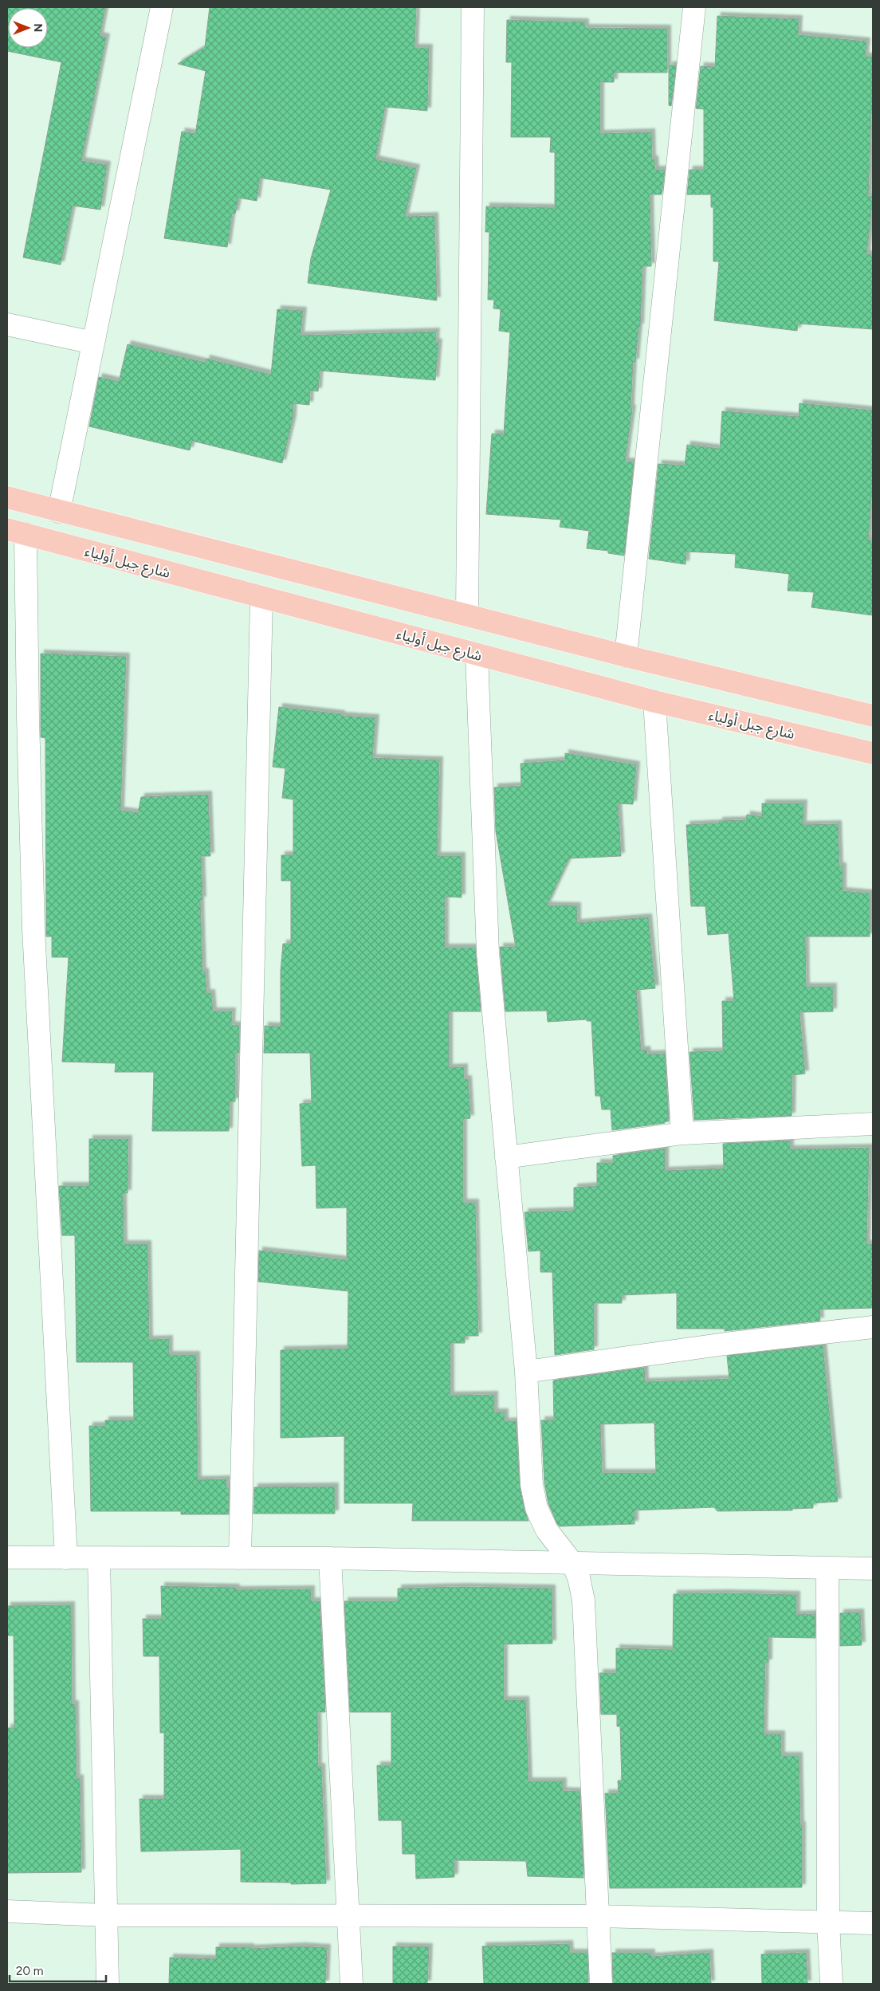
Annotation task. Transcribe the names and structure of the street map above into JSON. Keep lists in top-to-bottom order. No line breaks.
{"streets":{"main road":["شارع جبل أولياء"]},"scale_bar":"20 m","north":"right"}
